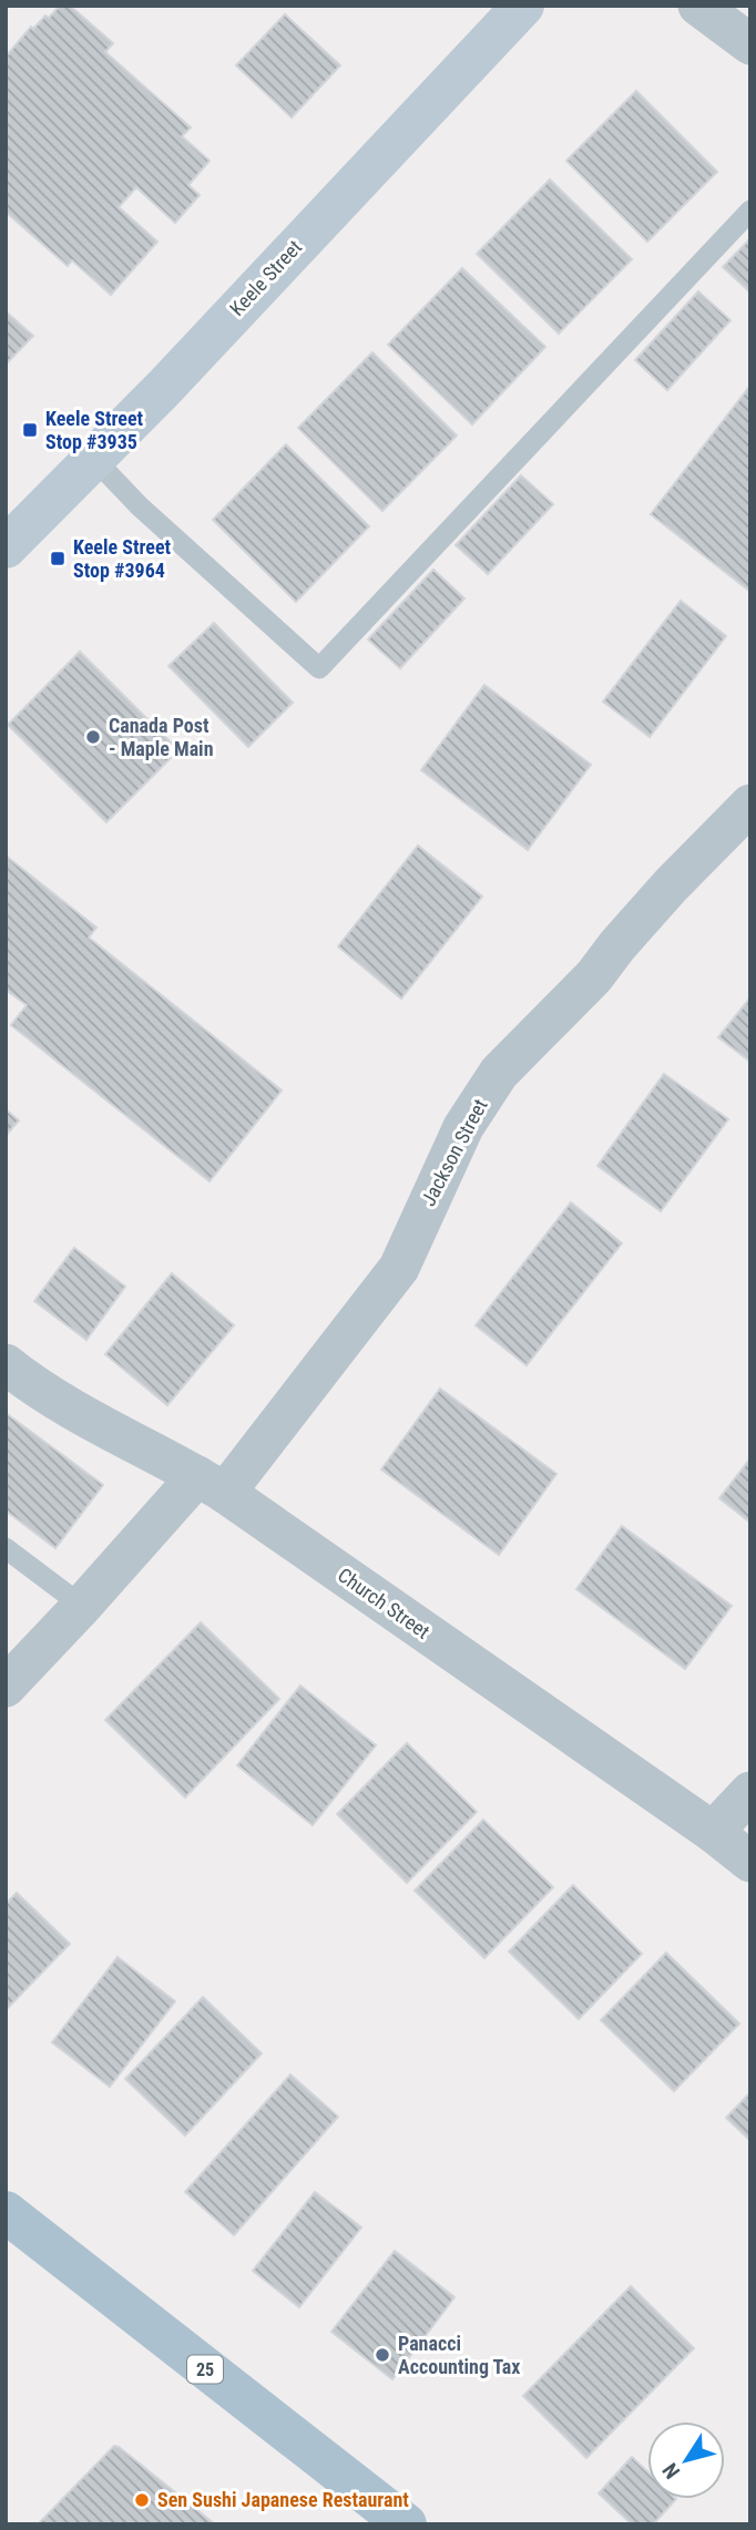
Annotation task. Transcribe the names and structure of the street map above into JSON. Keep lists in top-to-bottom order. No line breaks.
{"streets":{"main road":["Keele Street","25"],"street":["Jackson Street","Church Street"]},"crossings":[["Jackson Street","Church Street"]],"places":{"transit":["Keele Street Stop #3935","Keele Street Stop #3964"],"other":["Canada Post - Maple Main","Panacci Accounting Tax","Sen Sushi Japanese Restaurant"]},"north":"bottom left"}
